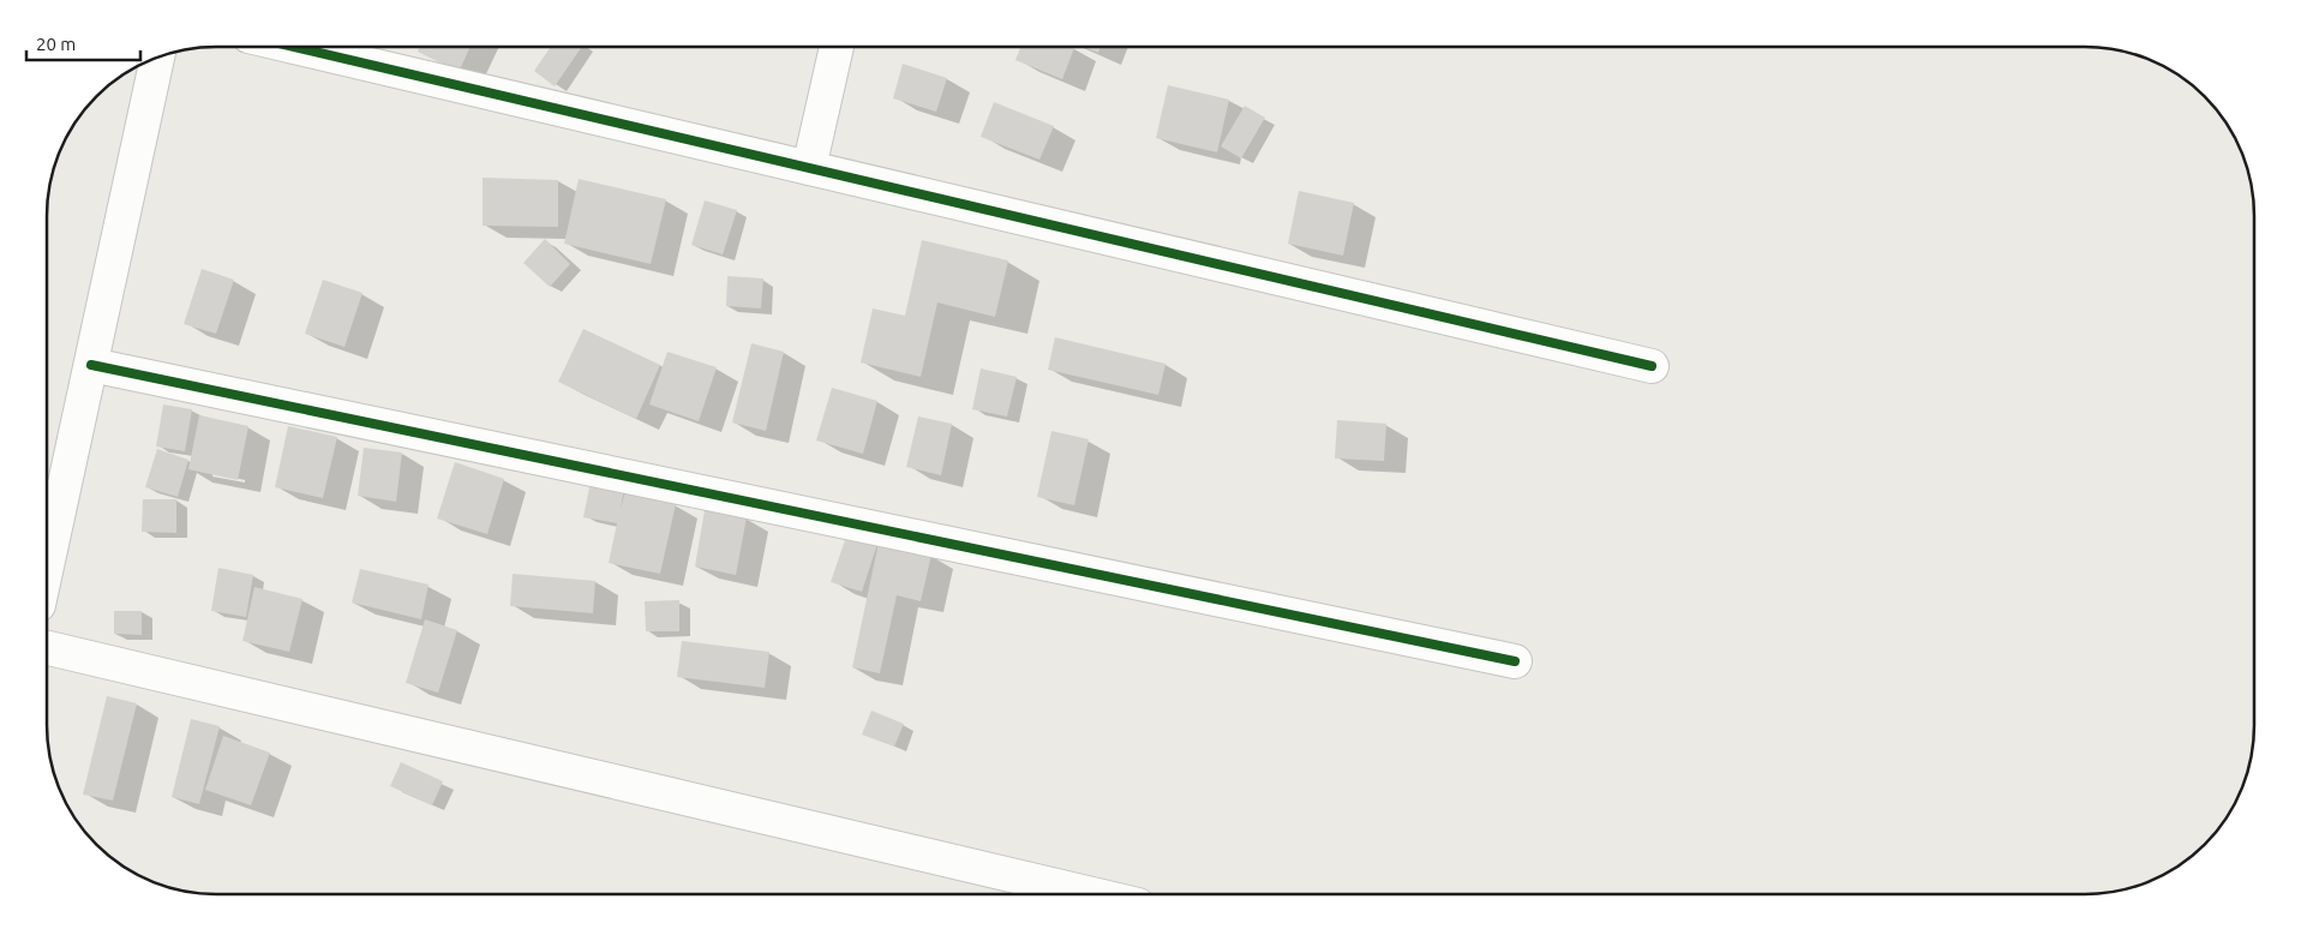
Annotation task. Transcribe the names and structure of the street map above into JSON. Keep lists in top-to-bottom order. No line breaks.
{"scale_bar":"20 m"}
